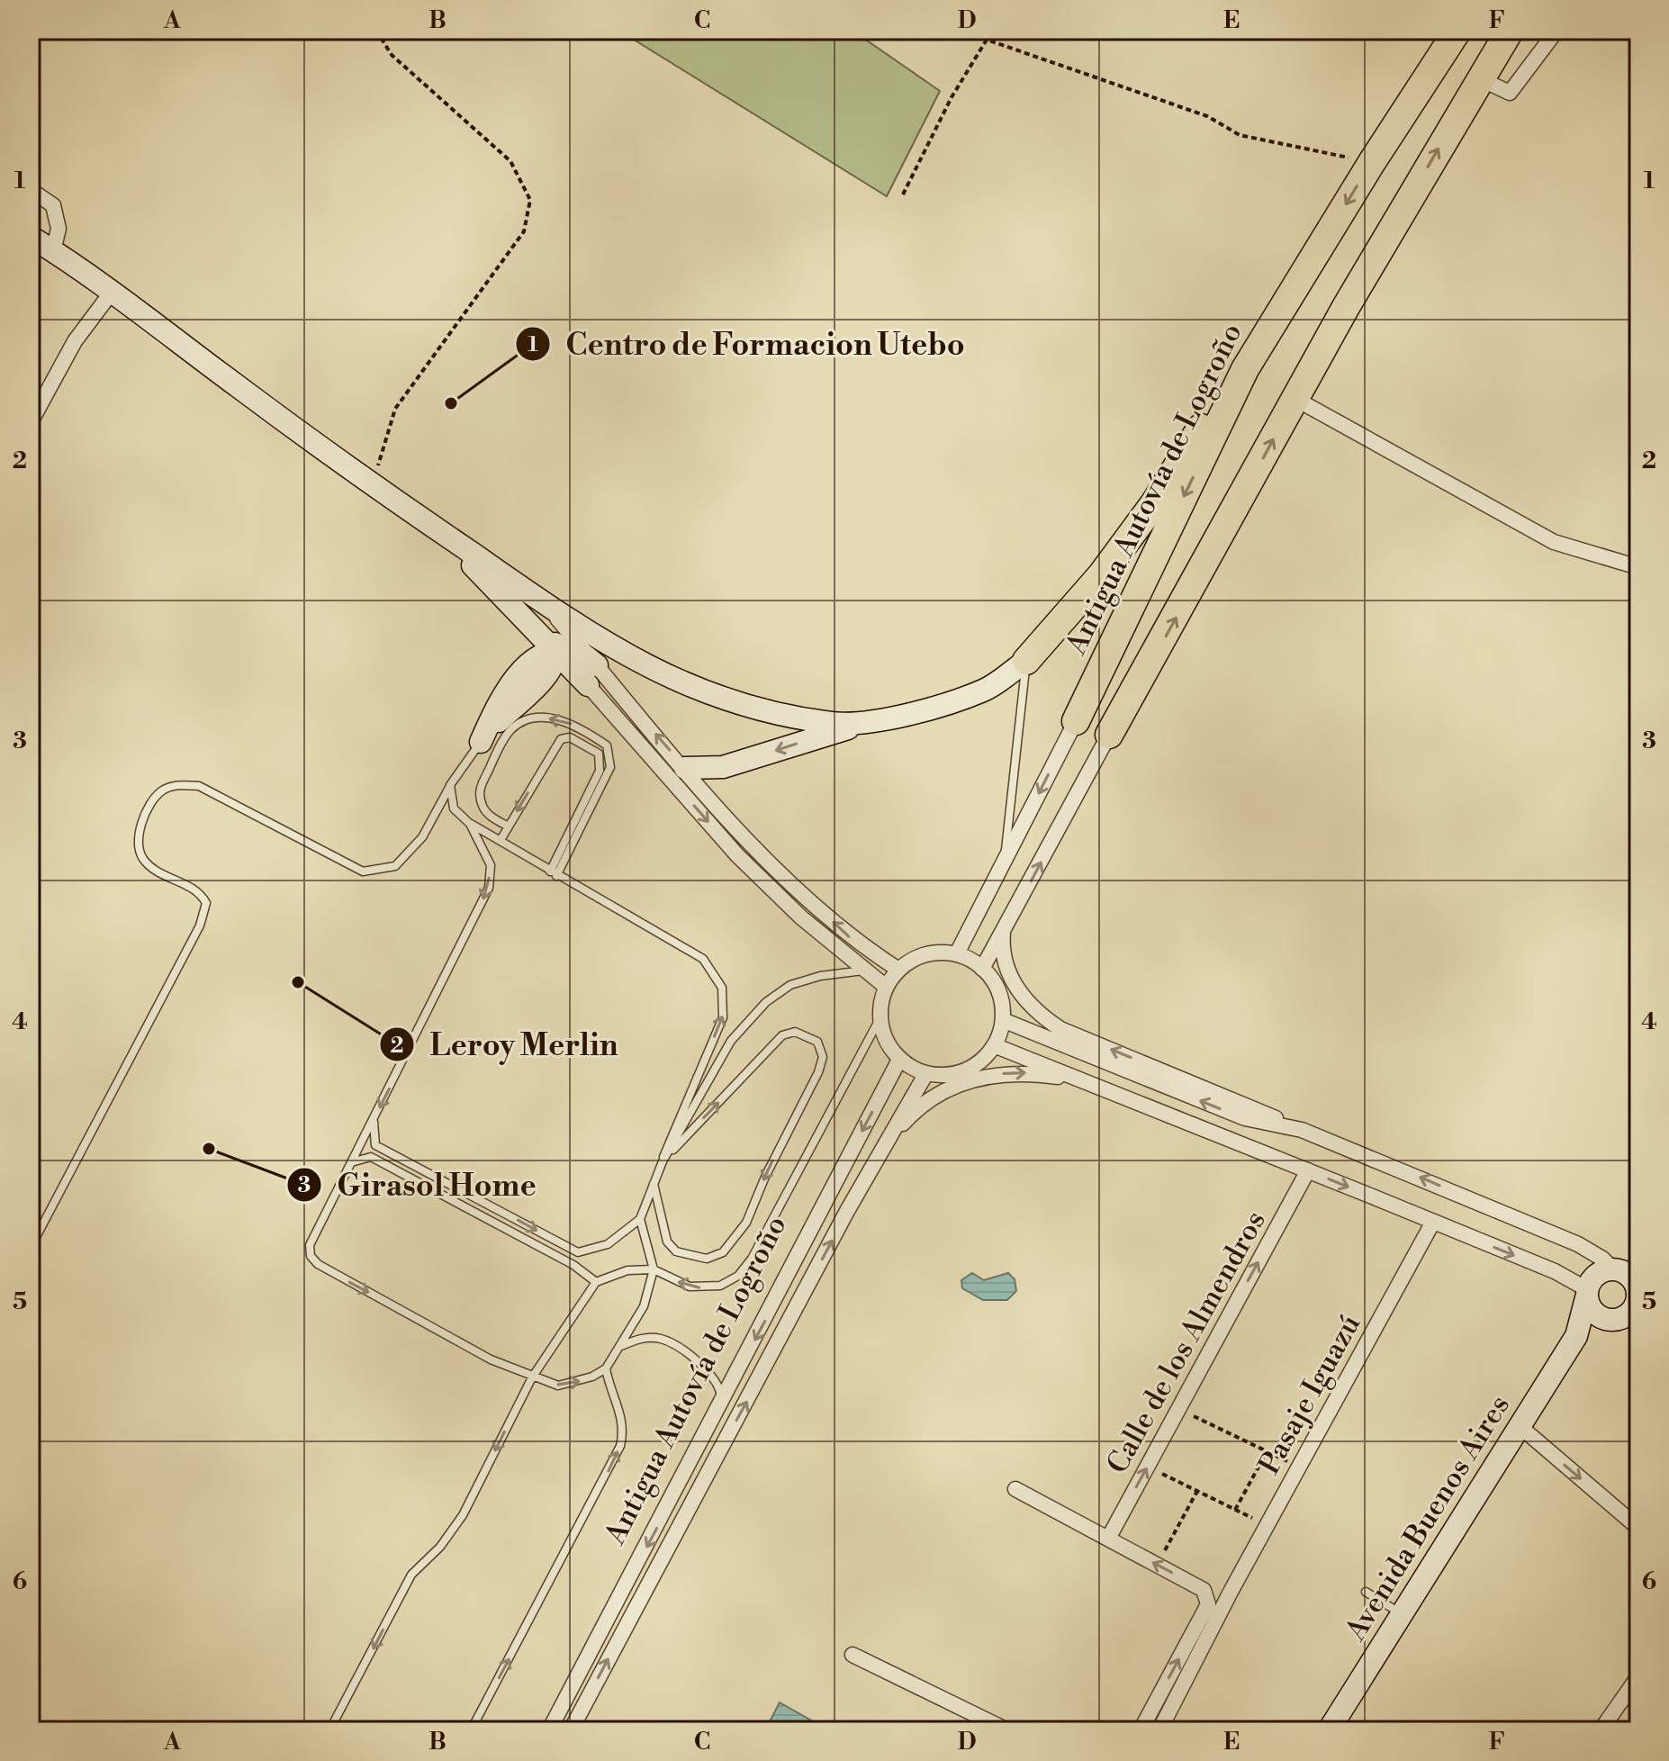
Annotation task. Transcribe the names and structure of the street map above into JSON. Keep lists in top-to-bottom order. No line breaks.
{"streets":{"highway":["Antigua Autovía de Logroño"],"street":["Calle de los Almendros","Pasaje Iguazú","Avenida Buenos Aires"]},"one_way":["Calle de los Almendros"],"places":["Centro de Formacion Utebo","Leroy Merlin","Girasol Home"],"grid":{"columns":["A","B","C","D","E","F"],"rows":["1","2","3","4","5","6"]}}
